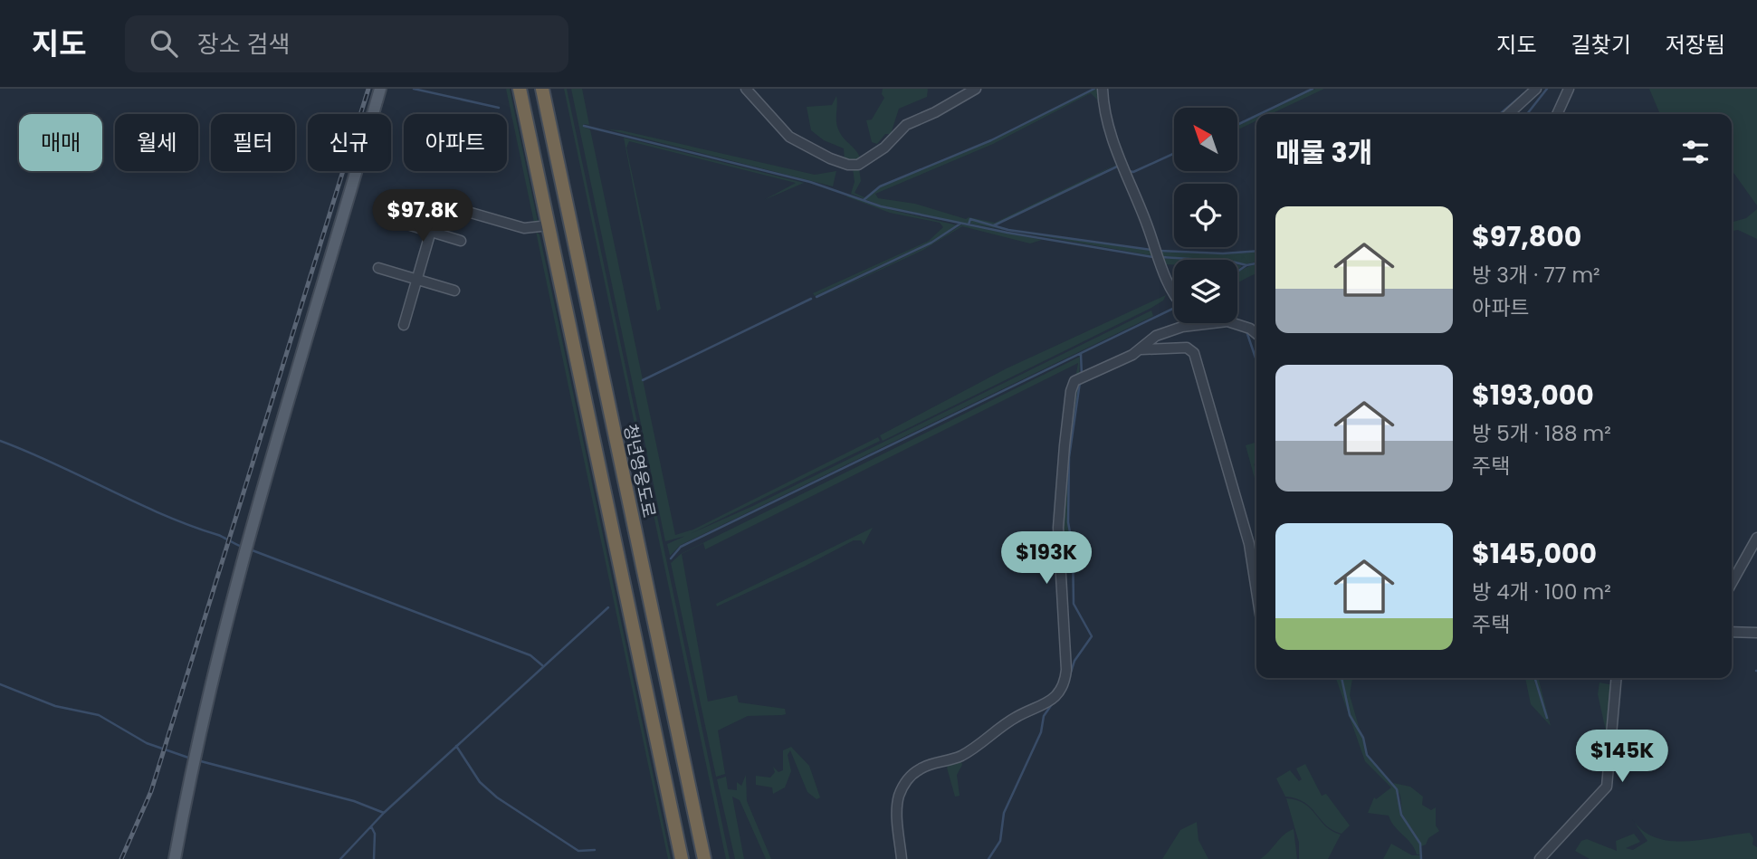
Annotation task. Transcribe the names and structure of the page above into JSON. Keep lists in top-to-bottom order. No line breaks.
{"streets":{"highway":["청년영웅도로"]},"north":"top left","page":{"header":"지도","search":"장소 검색","nav":["지도","길찾기","저장됨"],"chip":["매매","월세","필터","신규","아파트"],"heading":"매물 3개","price":["$97.8K","$193K","$145K"],"list":[{"name":"$97,800","note":"방 3개 · 77 m² · 아파트"},{"name":"$193,000","note":"방 5개 · 188 m² · 주택"},{"name":"$145,000","note":"방 4개 · 100 m² · 주택"}]}}
